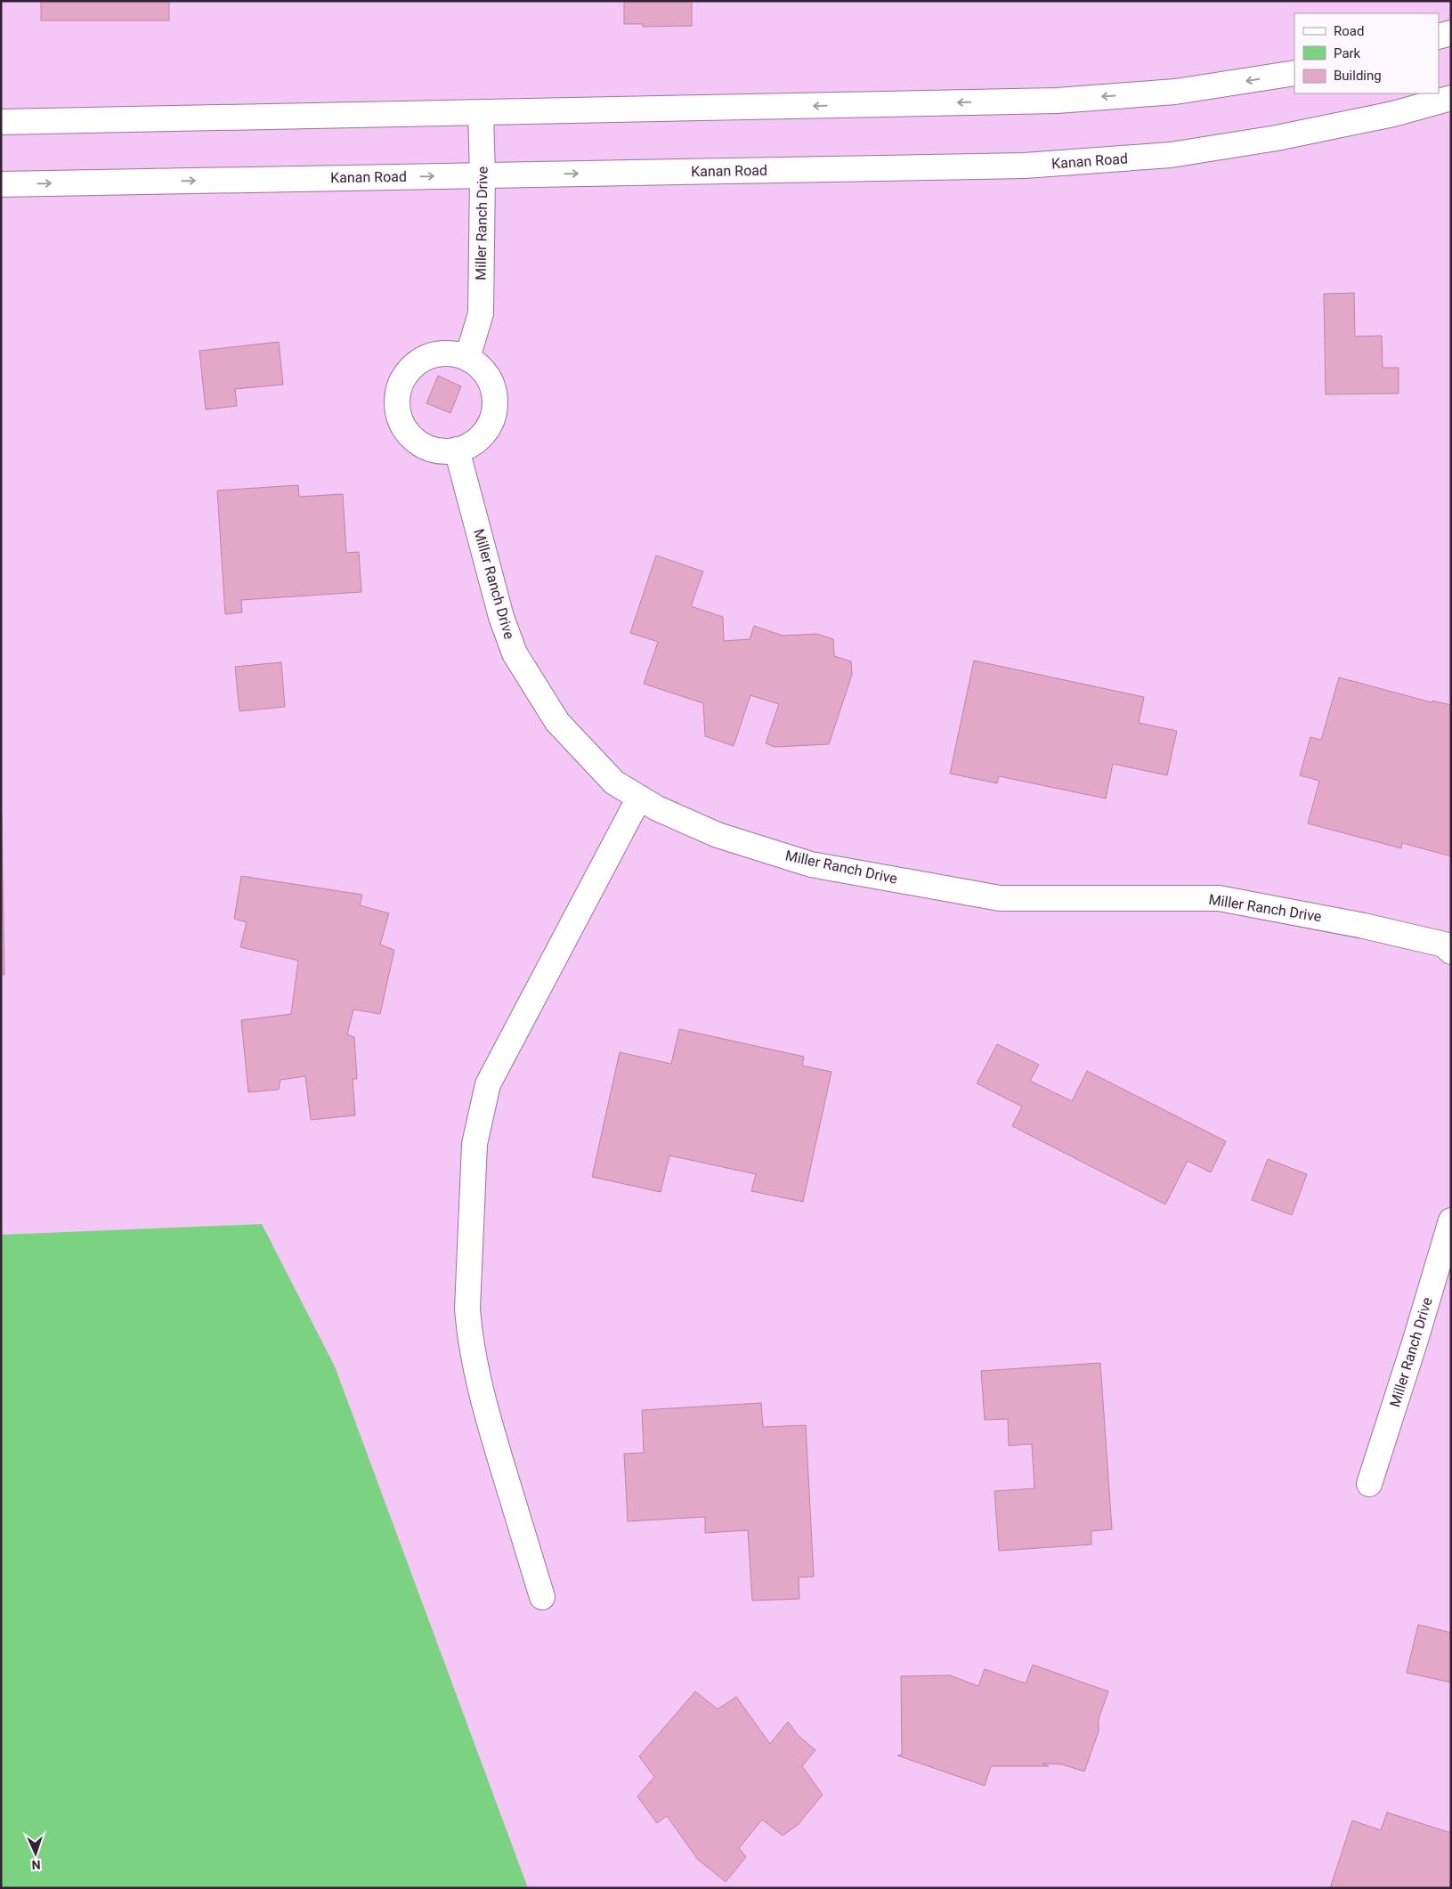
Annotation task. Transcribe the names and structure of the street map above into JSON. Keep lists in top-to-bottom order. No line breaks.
{"streets":{"street":["Kanan Road","Miller Ranch Drive"]},"crossings":[["Kanan Road","Miller Ranch Drive"]],"legend":["Road","Park","Building"],"north":"bottom"}
